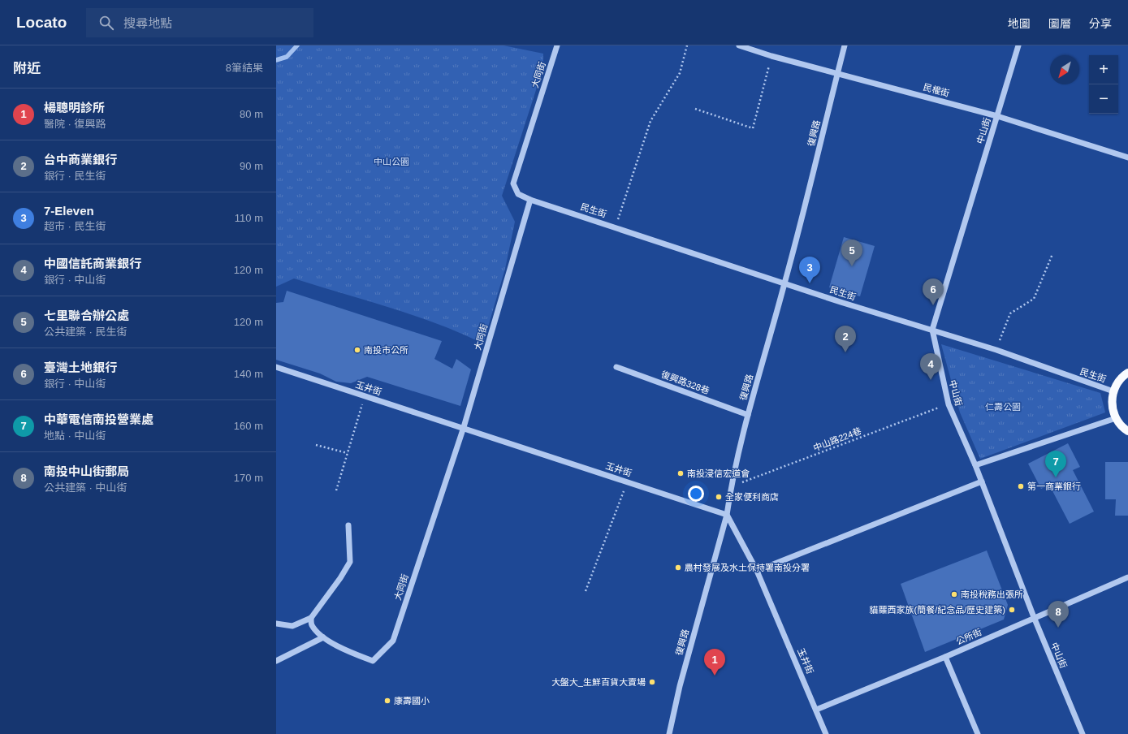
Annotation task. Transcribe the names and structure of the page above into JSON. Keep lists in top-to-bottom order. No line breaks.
{"streets":{"street":["大同街","民權街","中山街","復興路","民生街","復興路328巷","玉井街","公所街"],"path":["中山路224巷"]},"crossings":[["大同街","民生街"],["大同街","玉井街"],["民權街","中山街"],["民權街","復興路"],["中山街","民生街"],["中山街","中山路224巷"],["中山街","公所街"],["復興路","民生街"],["復興路","復興路328巷"],["復興路","玉井街"],["復興路","中山路224巷"],["玉井街","公所街"]],"parks":["中山公園","仁壽公園"],"places":["南投市公所","南投浸信宏道會","第一商業銀行","全家便利商店","農村發展及水土保持署南投分署","南投稅務出張所","貓蘿西家族(簡餐/紀念品/歷史建築)","大盤大_生鮮百貨大賣場","康壽國小"],"north":"bottom left","page":{"header":"Locato","search":"搜尋地點","nav":["地圖","圖層","分享"],"heading":["附近","8筆結果"],"map_buttons":["+","−"],"list":[{"mark":"1","name":"楊聰明診所","note":"醫院 · 復興路","value":"80 m"},{"mark":"2","name":"台中商業銀行","note":"銀行 · 民生街","value":"90 m"},{"mark":"3","name":"7-Eleven","note":"超市 · 民生街","value":"110 m"},{"mark":"4","name":"中國信託商業銀行","note":"銀行 · 中山街","value":"120 m"},{"mark":"5","name":"七里聯合辦公處","note":"公共建築 · 民生街","value":"120 m"},{"mark":"6","name":"臺灣土地銀行","note":"銀行 · 中山街","value":"140 m"},{"mark":"7","name":"中華電信南投營業處","note":"地點 · 中山街","value":"160 m"},{"mark":"8","name":"南投中山街郵局","note":"公共建築 · 中山街","value":"170 m"}],"pins":["5","3","6","2","4","7","8","1"]}}
